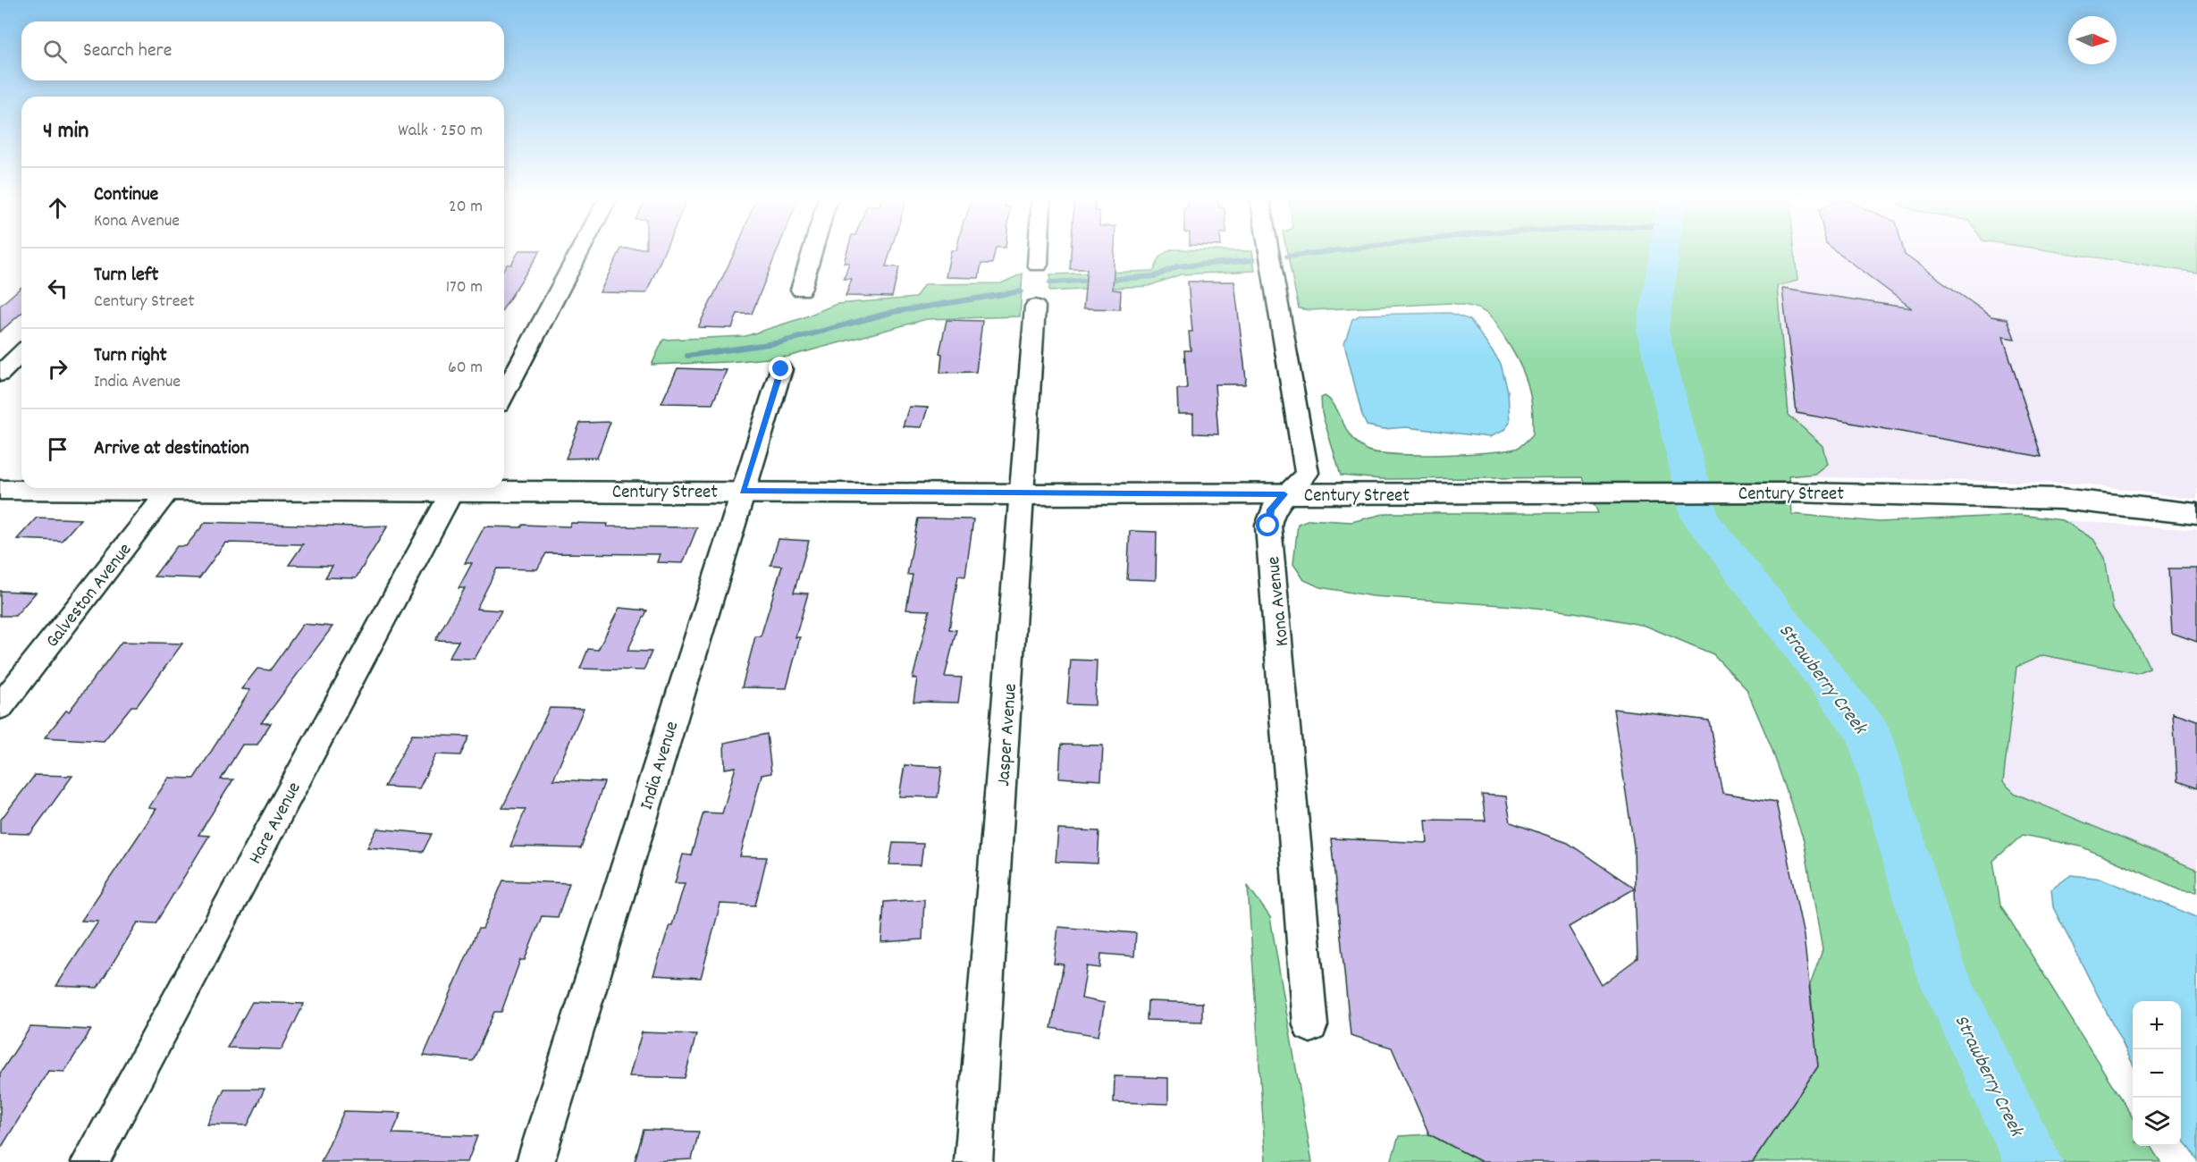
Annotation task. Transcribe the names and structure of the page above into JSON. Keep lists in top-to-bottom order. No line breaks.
{"streets":{"street":["Century Street","Galveston Avenue","Kona Avenue","Jasper Avenue","India Avenue","Hare Avenue"]},"crossings":[["Century Street","Kona Avenue"],["Century Street","Jasper Avenue"],["Century Street","India Avenue"]],"water":["Strawberry Creek"],"north":"right","page":{"search":"Search here","heading":["4 min","Walk · 250 m"],"list":[["Continue","Kona Avenue","20 m"],["Turn left","Century Street","170 m"],["Turn right","India Avenue","60 m"],"Arrive at destination"],"map_buttons":["+","−"]}}
